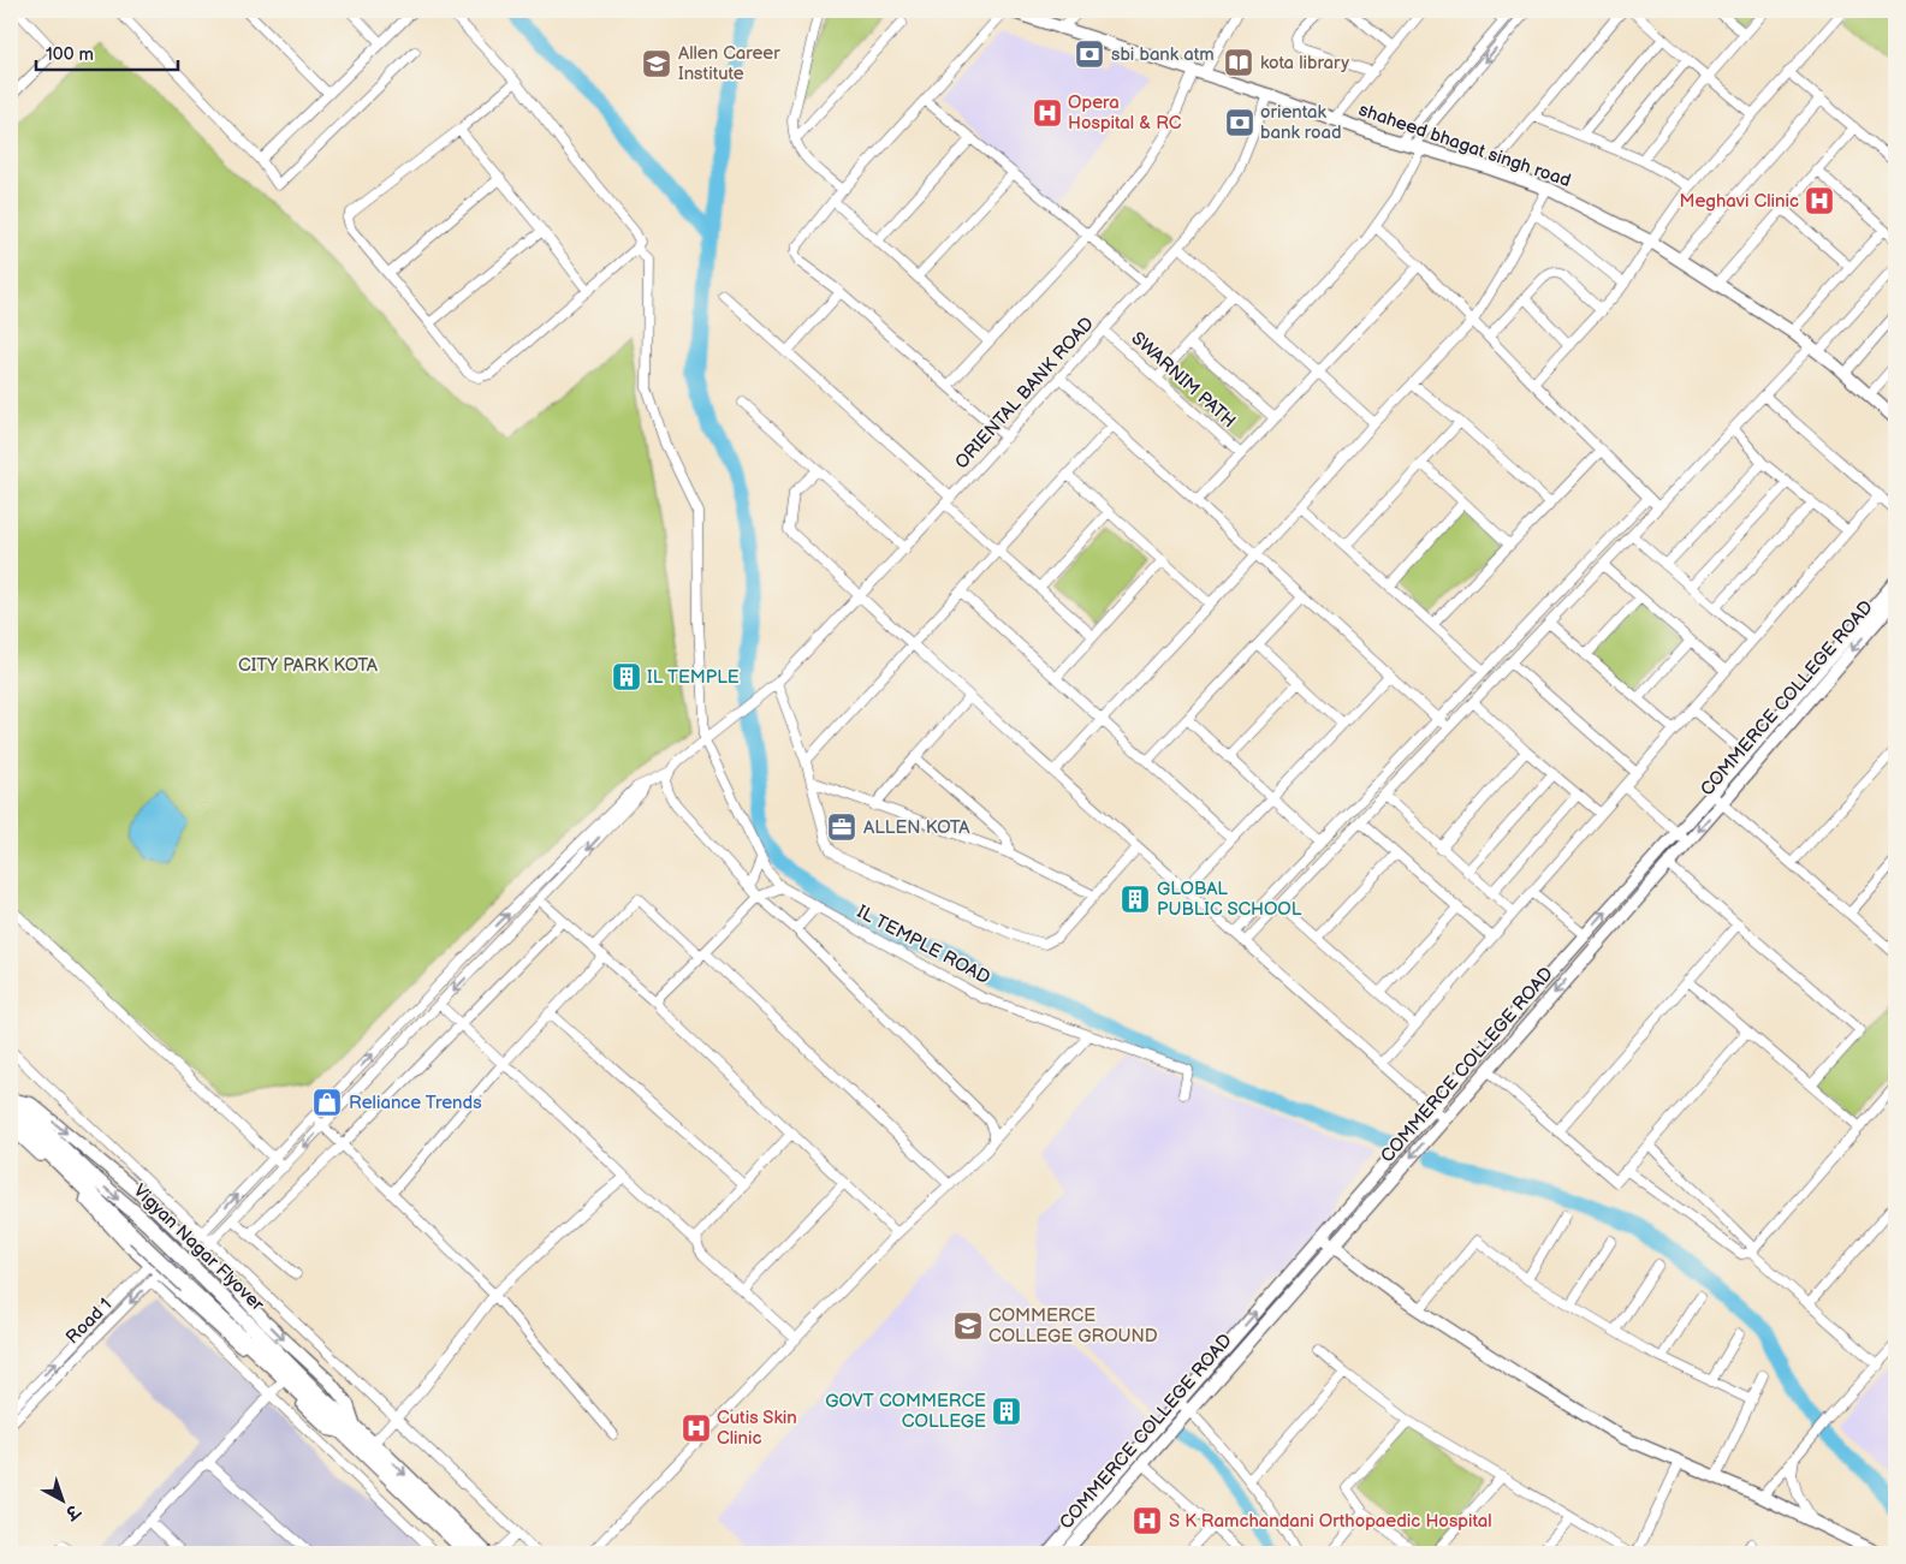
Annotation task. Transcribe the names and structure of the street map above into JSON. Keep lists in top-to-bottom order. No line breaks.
{"streets":{"main road":["Vigyan Nagar Flyover"],"street":["shaheed bhagat singh road","SWARNIM PATH","ORIENTAL BANK ROAD","COMMERCE COLLEGE ROAD","IL TEMPLE ROAD","Road 1"]},"crossings":[["shaheed bhagat singh road","ORIENTAL BANK ROAD"],["SWARNIM PATH","ORIENTAL BANK ROAD"],["ORIENTAL BANK ROAD","IL TEMPLE ROAD"],["ORIENTAL BANK ROAD","Road 1"]],"parks":["CITY PARK KOTA"],"places":{"bank":["sbi bank atm","orientak bank road"],"library":["kota library"],"school or university":["Allen Career Institute","COMMERCE COLLEGE GROUND"],"hospital":["Opera Hospital & RC","Meghavi Clinic","Cutis Skin Clinic","S K Ramchandani Orthopaedic Hospital"],"building":["IL TEMPLE","GLOBAL PUBLIC SCHOOL","GOVT COMMERCE COLLEGE"],"office":["ALLEN KOTA"],"shop":["Reliance Trends"]},"scale_bar":"100 m","north":"bottom right"}
